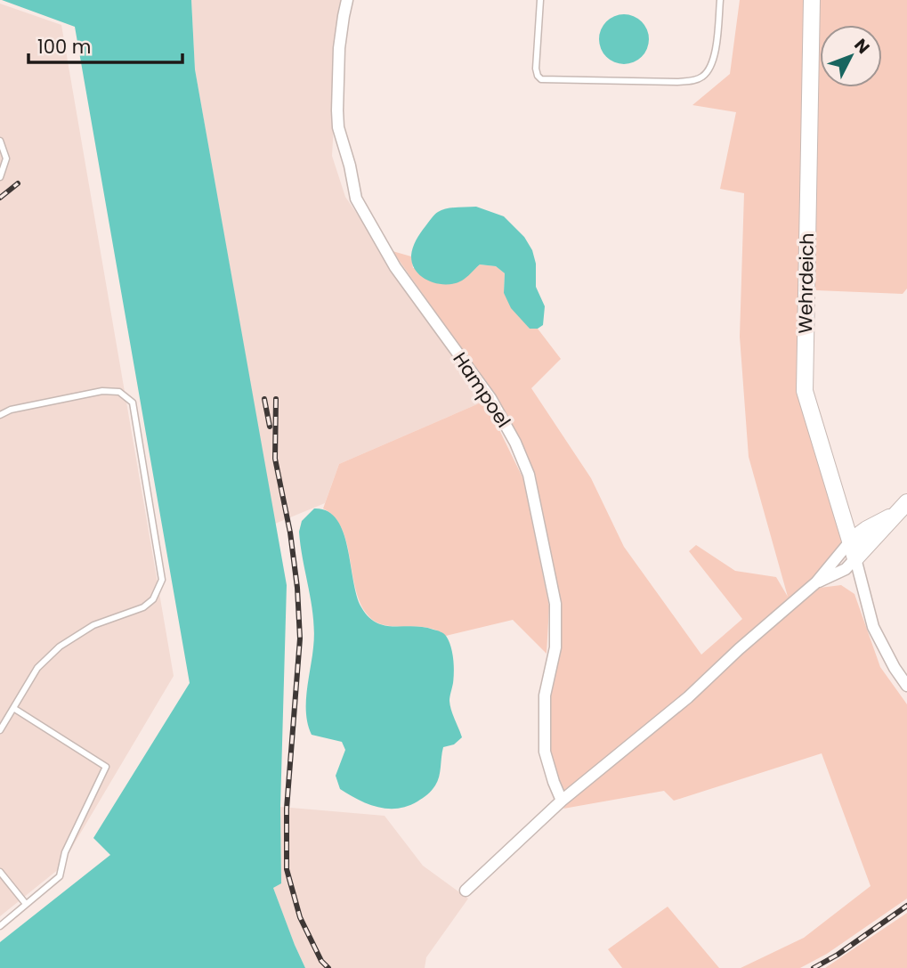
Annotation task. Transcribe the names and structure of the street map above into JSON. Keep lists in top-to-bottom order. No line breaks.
{"streets":{"street":["Wehrdeich","Hampoel"]},"scale_bar":"100 m","north":"top right"}
